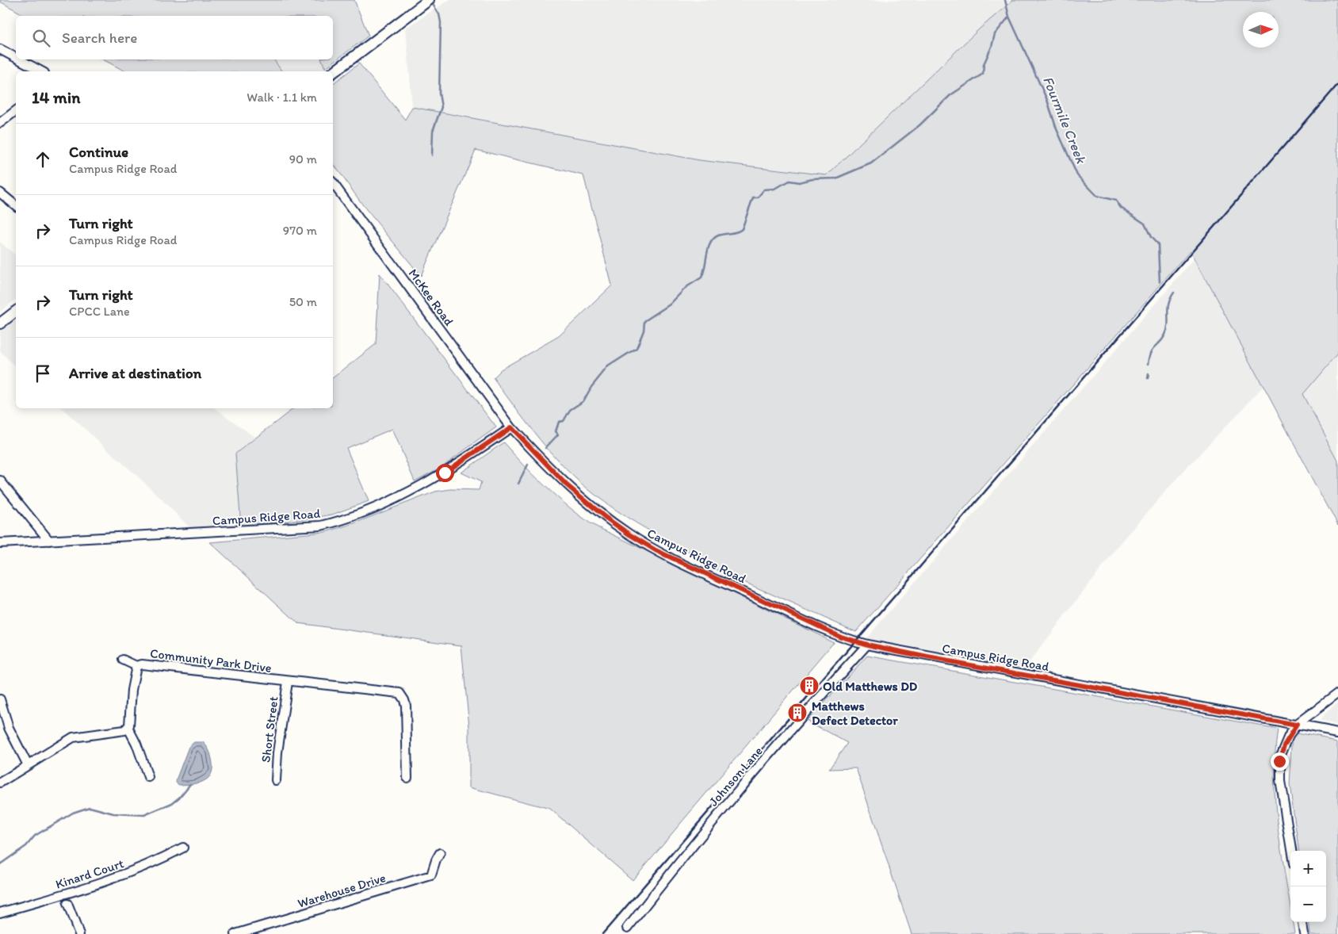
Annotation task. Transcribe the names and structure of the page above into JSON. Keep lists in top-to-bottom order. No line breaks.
{"streets":{"street":["McKee Road","Campus Ridge Road","Community Park Drive","Short Street","Johnson Lane","Kinard Court","Warehouse Drive"]},"crossings":[["McKee Road","Campus Ridge Road"],["Campus Ridge Road","Johnson Lane"],["Community Park Drive","Short Street"]],"water":["Fourmile Creek"],"places":{"building":["Old Matthews DD","Matthews Defect Detector"]},"north":"right","page":{"search":"Search here","heading":["14 min","Walk · 1.1 km"],"list":[["Continue","Campus Ridge Road","90 m"],["Turn right","Campus Ridge Road","970 m"],["Turn right","CPCC Lane","50 m"],"Arrive at destination"],"map_buttons":["+","−"]}}
